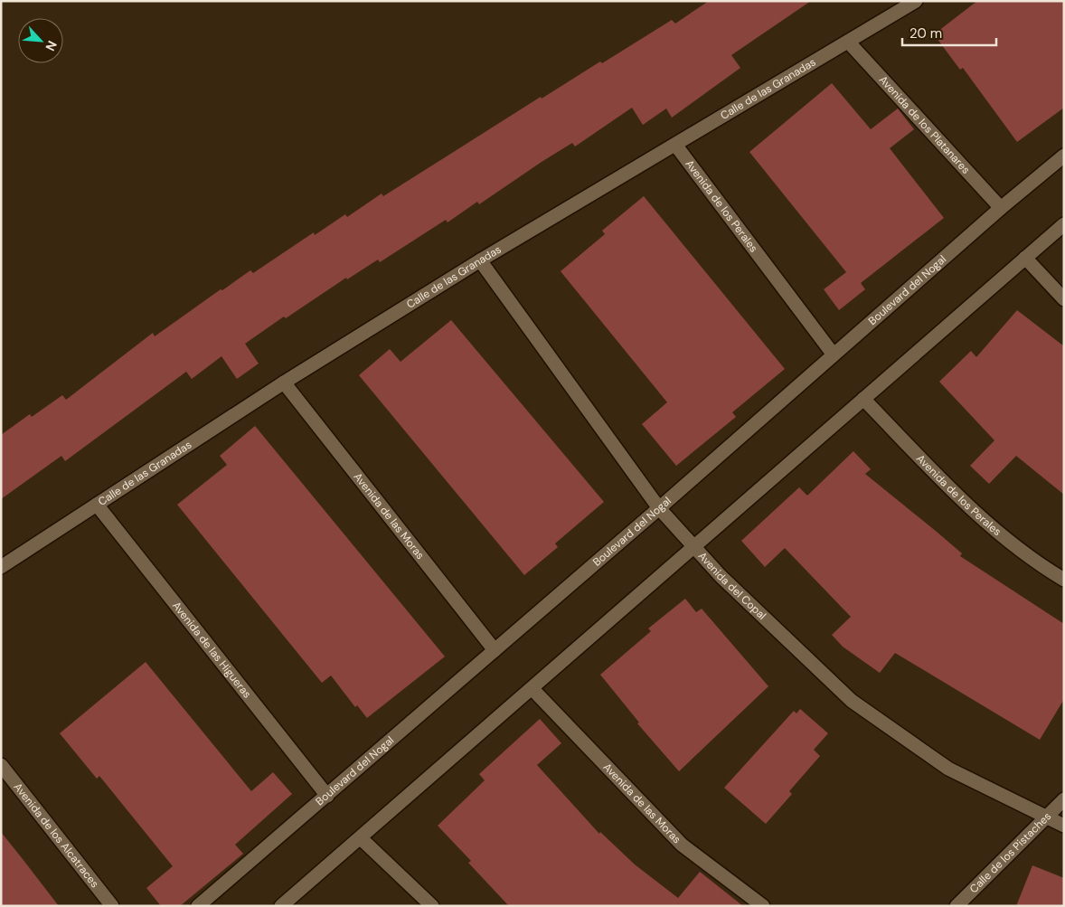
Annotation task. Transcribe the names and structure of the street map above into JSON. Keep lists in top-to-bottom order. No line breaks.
{"streets":{"street":["Calle de las Granadas","Avenida de los Platanares","Avenida de los Perales","Boulevard del Nogal","Avenida de las Moras","Avenida del Copal","Avenida de las Higueras","Avenida de los Alcatraces","Calle de los Pistaches"]},"crossings":[["Calle de las Granadas","Avenida de los Platanares"],["Calle de las Granadas","Avenida de los Perales"],["Calle de las Granadas","Avenida de las Moras"],["Calle de las Granadas","Avenida del Copal"],["Calle de las Granadas","Avenida de las Higueras"],["Avenida de los Platanares","Boulevard del Nogal"],["Avenida de los Perales","Boulevard del Nogal"],["Boulevard del Nogal","Avenida de las Moras"],["Boulevard del Nogal","Avenida del Copal"],["Boulevard del Nogal","Avenida de las Higueras"],["Avenida del Copal","Calle de los Pistaches"]],"scale_bar":"20 m","north":"bottom right"}
